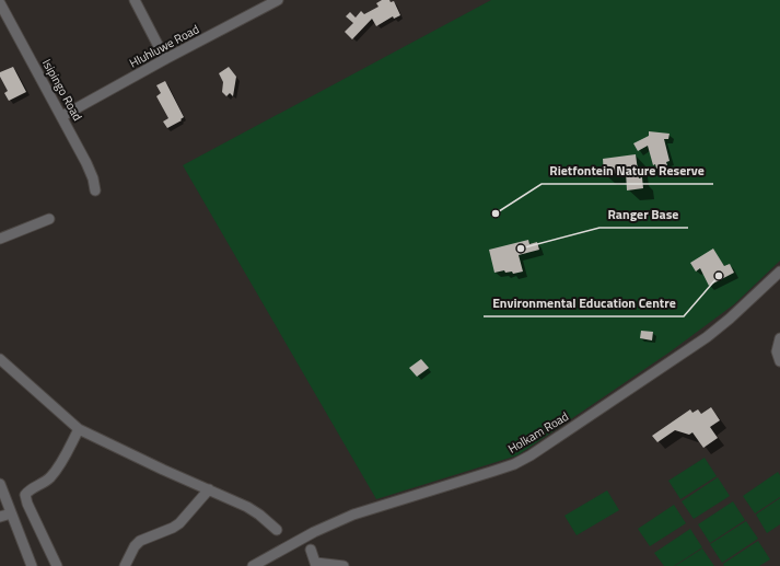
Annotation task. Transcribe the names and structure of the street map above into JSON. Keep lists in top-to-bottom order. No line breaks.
{"streets":{"street":["Hluhluwe Road","Isipingo Road","Holkam Road"]},"crossings":[["Hluhluwe Road","Isipingo Road"]],"places":["Rietfontein Nature Reserve","Ranger Base","Environmental Education Centre"]}
